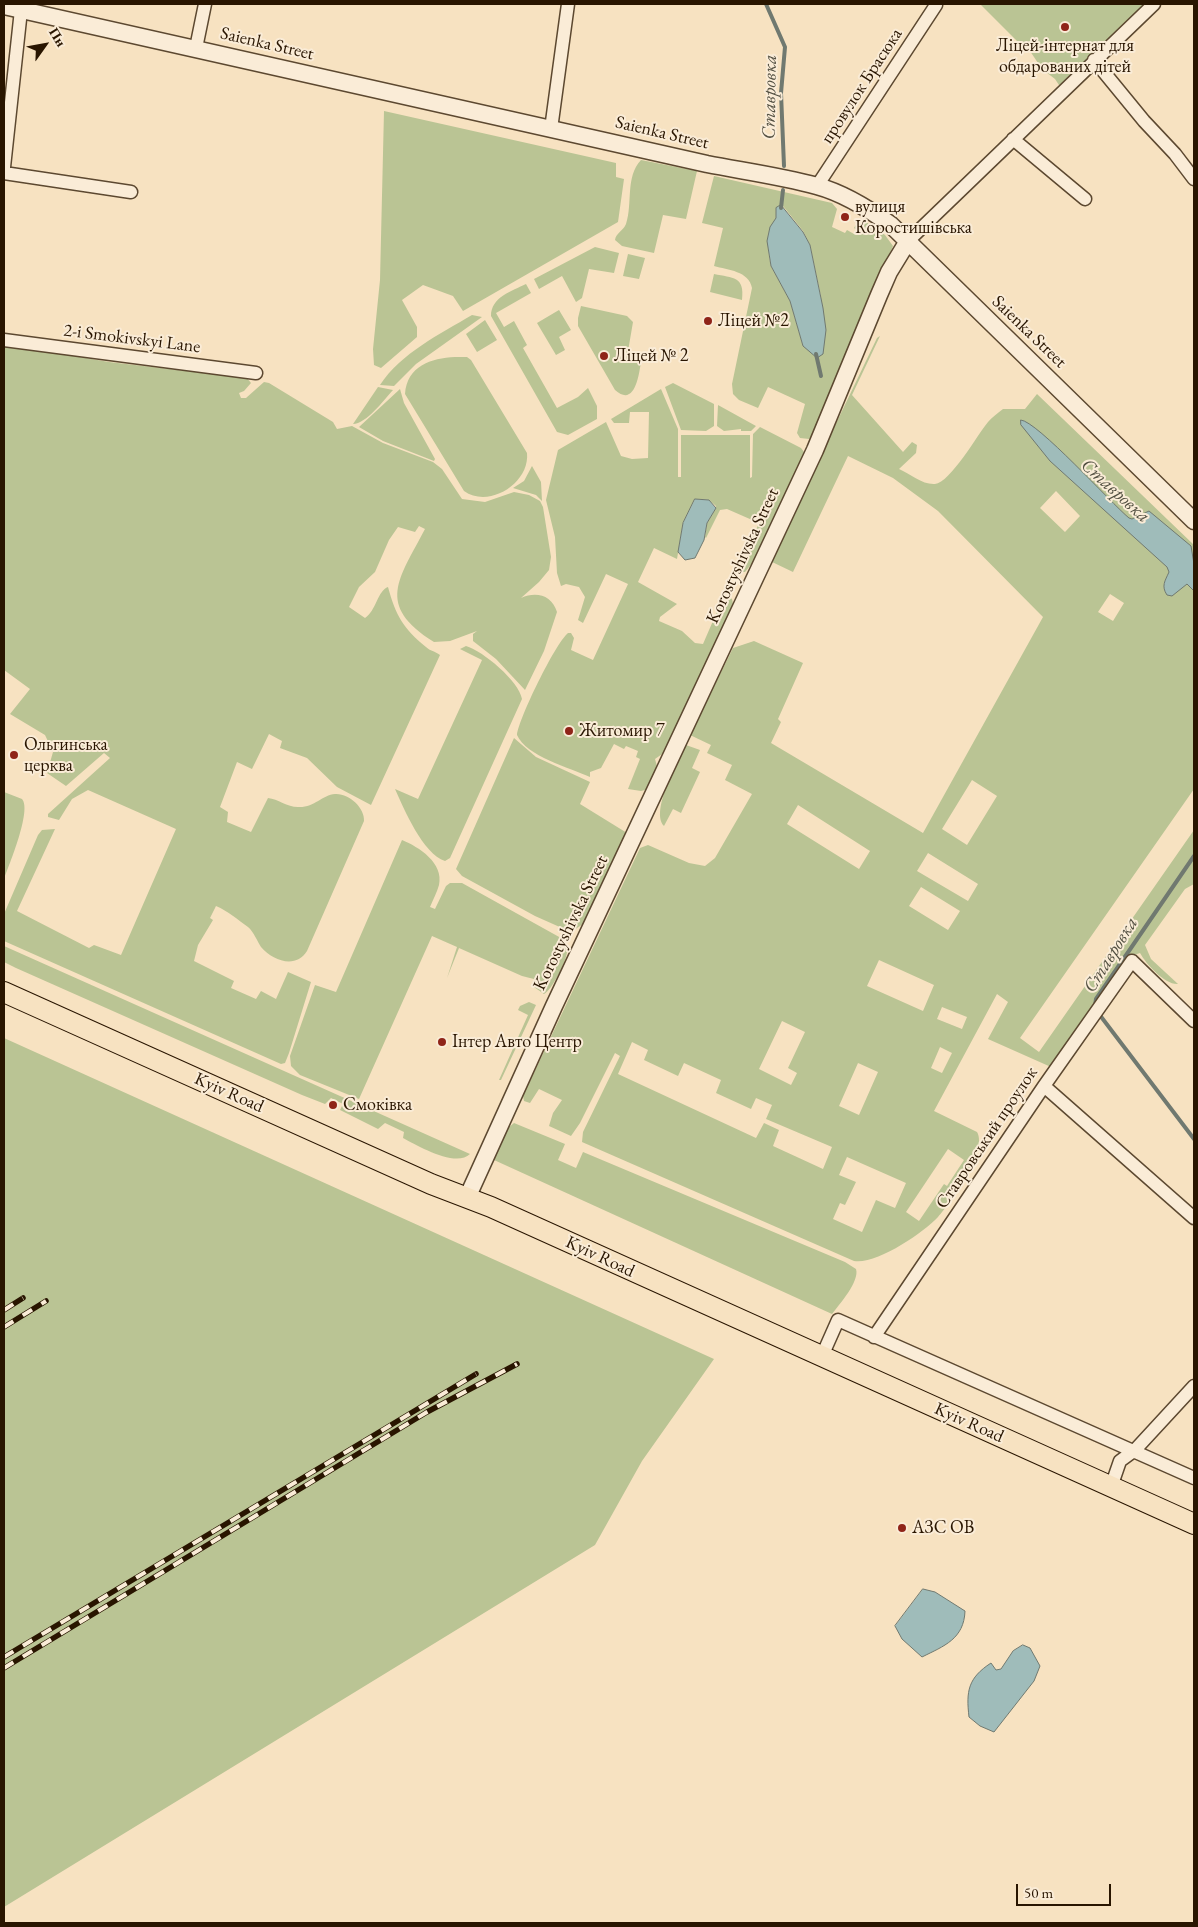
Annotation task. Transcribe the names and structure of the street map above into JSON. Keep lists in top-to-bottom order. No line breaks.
{"streets":{"main road":["Kyiv Road"],"street":["Saienka Street","провулок Брасюка","2-i Smokivskyi Lane","Korostyshivska Street","Ставровський проулок"]},"crossings":[["Saienka Street","провулок Брасюка"],["Saienka Street","Korostyshivska Street"],["Korostyshivska Street","Kyiv Road"]],"water":["Ставровка"],"places":["Ліцей-інтернат для обдарованих дітей","вулиця Коростишівська","Ліцей №2","Ліцей № 2","Житомир 7","Ольгинська церква","Інтер Авто Центр","Смоківка","АЗС ОВ"],"scale_bar":"50 m","north":"top right"}
